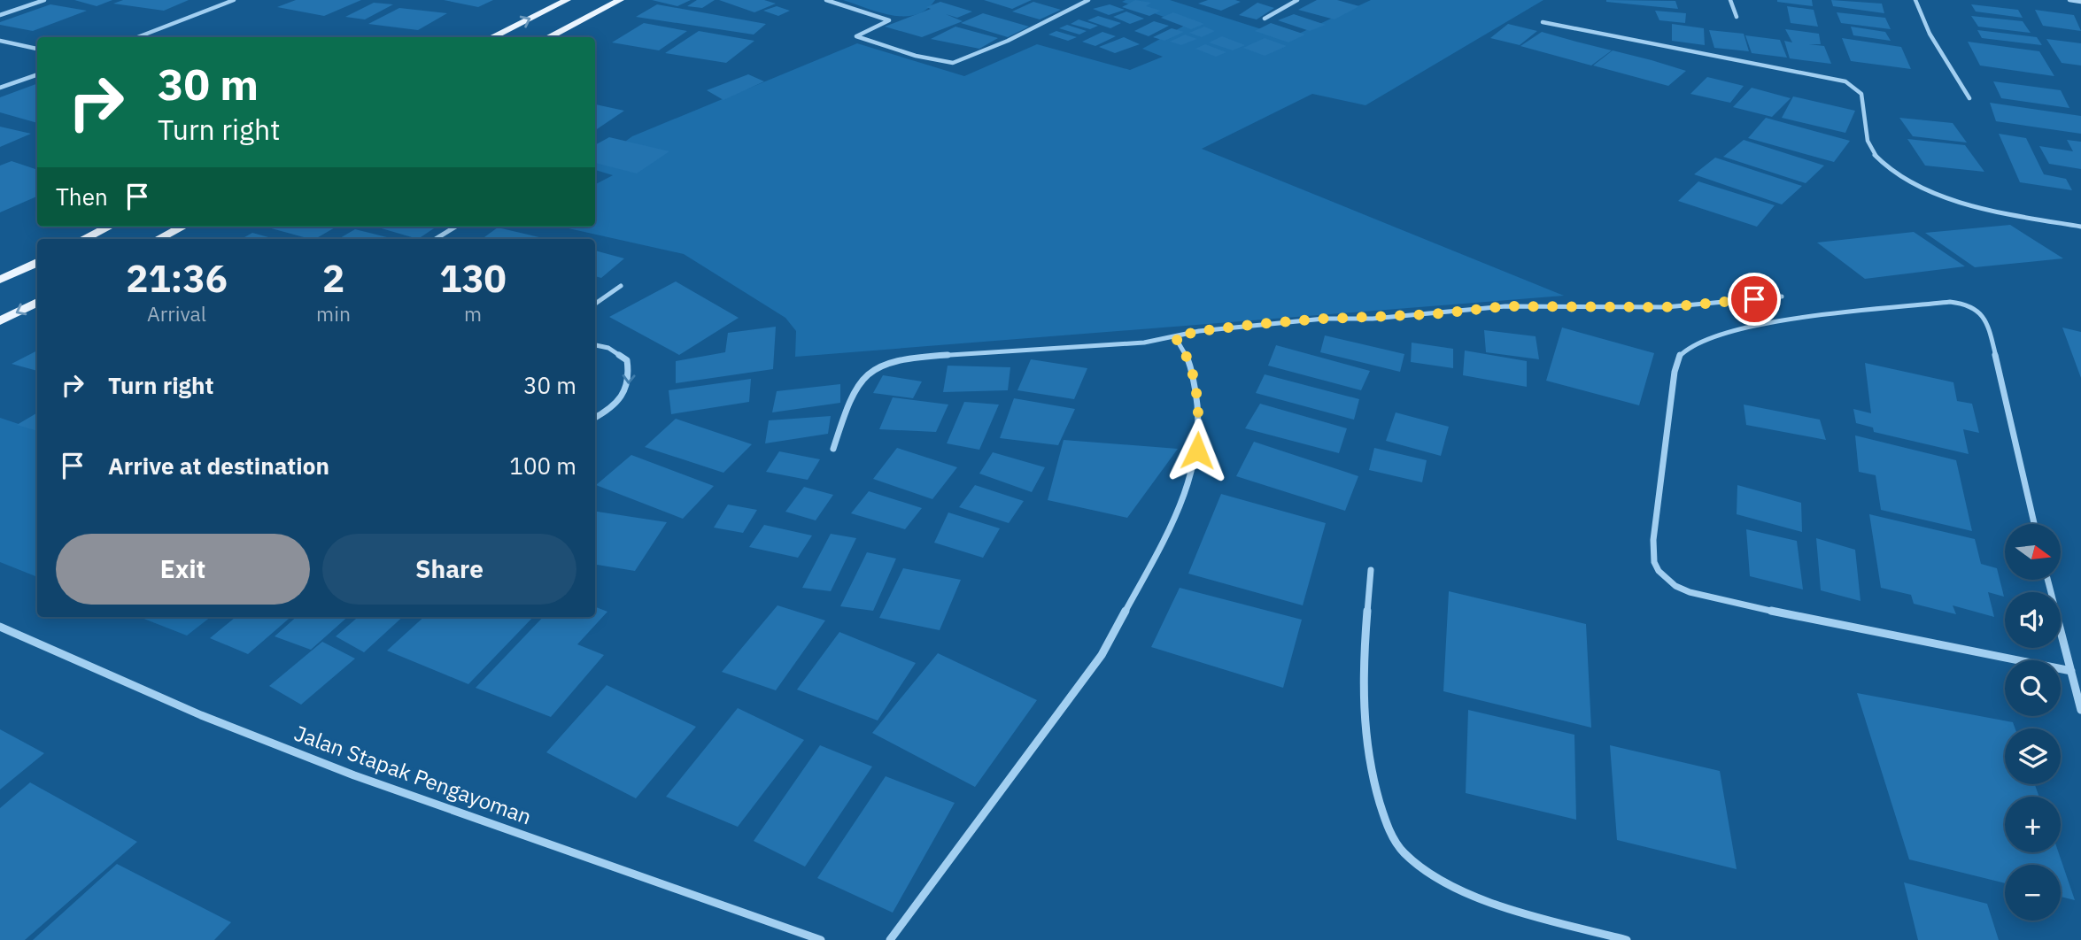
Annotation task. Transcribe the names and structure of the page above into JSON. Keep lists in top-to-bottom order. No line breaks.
{"streets":{"street":["Jalan Stapak Pengayoman"]},"north":"right","page":{"turn":["30 m","Turn right"],"then":"Then","eta":["21:36","Arrival","2","min","130","m"],"list":[{"name":"Turn right","value":"30 m"},{"name":"Arrive at destination","value":"100 m"}],"buttons":["Exit","Share"],"map_buttons":["+","−"]}}
